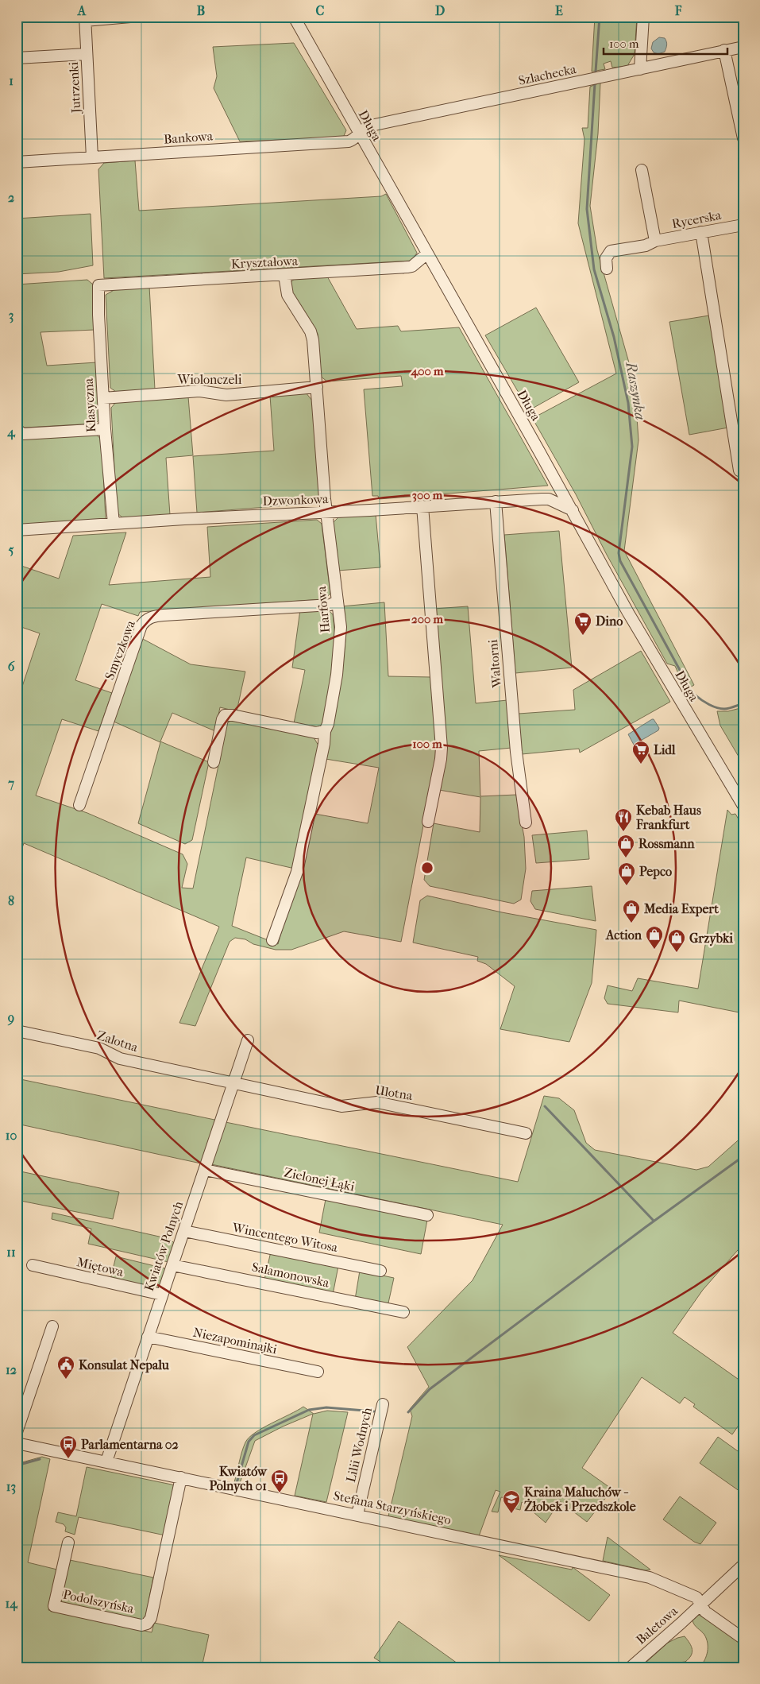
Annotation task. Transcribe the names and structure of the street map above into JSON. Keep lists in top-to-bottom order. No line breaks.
{"streets":{"street":["Szlachecka","Jutrzenki","Długa","Bankowa","Rycerska","Kryształowa","Wiolonczeli","Klasyczna","Dzwonkowa","Harfowa","Smyczkowa","Waltorni","Zalotna","Ulotna","Zielonej Łąki","Wincentego Witosa","Kwiatów Polnych","Miętowa","Salamonowska","Niezapominajki","Lilii Wodnych","Stefana Starzyńskiego","Podolszyńska","Baletowa"]},"crossings":[["Szlachecka","Długa"],["Szlachecka","Bankowa"],["Jutrzenki","Bankowa"],["Długa","Bankowa"],["Długa","Kryształowa"],["Długa","Dzwonkowa"],["Kryształowa","Klasyczna"],["Kryształowa","Harfowa"],["Wiolonczeli","Klasyczna"],["Wiolonczeli","Harfowa"],["Klasyczna","Dzwonkowa"],["Dzwonkowa","Harfowa"],["Dzwonkowa","Waltorni"],["Harfowa","Smyczkowa"],["Zalotna","Ulotna"],["Zalotna","Kwiatów Polnych"],["Ulotna","Kwiatów Polnych"],["Zielonej Łąki","Kwiatów Polnych"],["Wincentego Witosa","Kwiatów Polnych"],["Kwiatów Polnych","Miętowa"],["Kwiatów Polnych","Salamonowska"],["Kwiatów Polnych","Niezapominajki"],["Kwiatów Polnych","Stefana Starzyńskiego"],["Lilii Wodnych","Stefana Starzyńskiego"],["Stefana Starzyńskiego","Podolszyńska"],["Stefana Starzyńskiego","Baletowa"]],"water":["Raszynka"],"places":{"supermarket":["Dino","Lidl"],"restaurant":["Kebab Haus Frankfurt"],"shop":["Rossmann","Pepco","Media Expert","Action","Grzybki"],"public building":["Konsulat Nepalu"],"bus stop":["Parlamentarna 02","Kwiatów Polnych 01"],"school or university":["Kraina Maluchów - Żłobek i Przedszkole"]},"scale_bar":"100 m","grid":{"columns":["A","B","C","D","E","F"],"rows":["1","2","3","4","5","6","7","8","9","10","11","12","13","14"]},"rings":["400 m","300 m","200 m","100 m"]}
